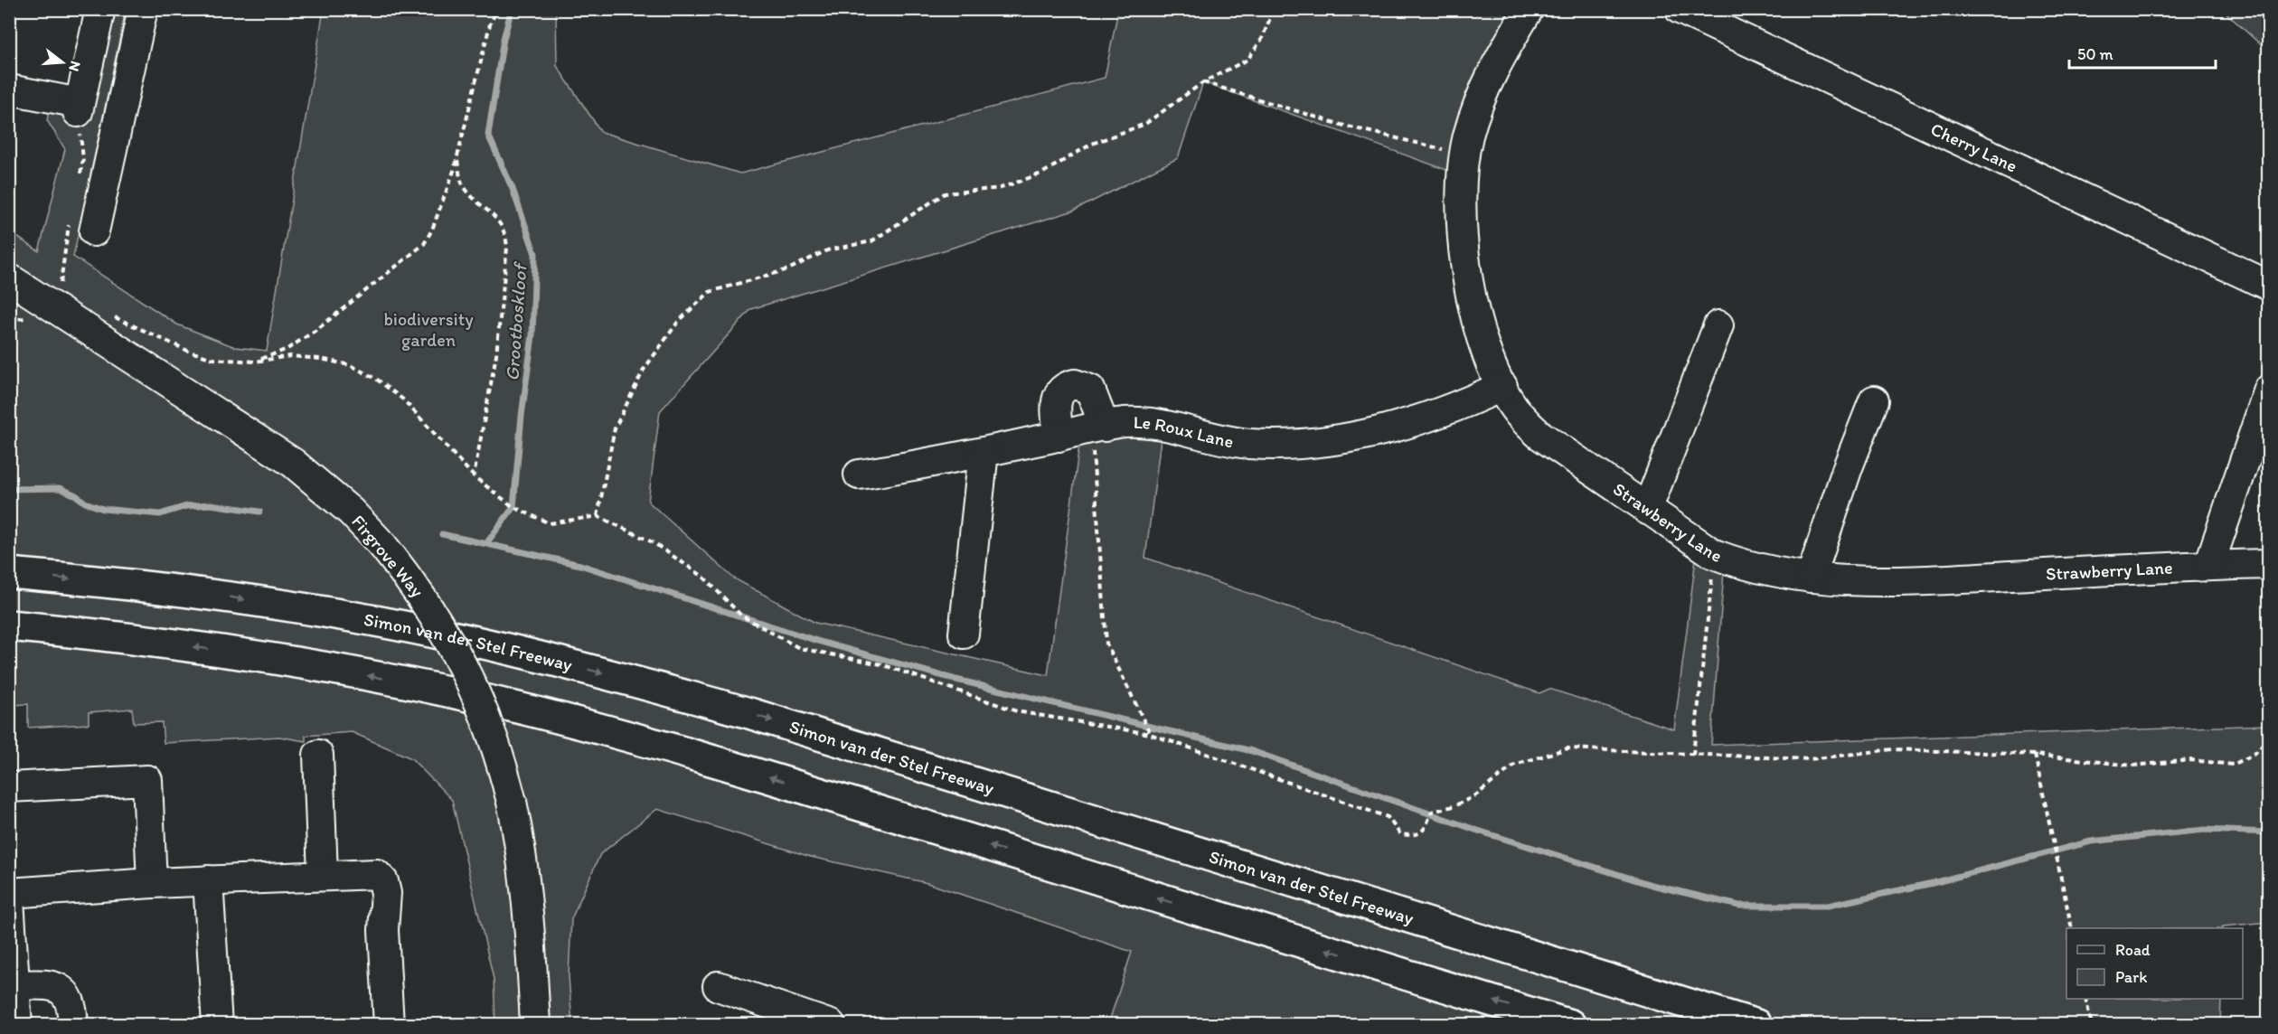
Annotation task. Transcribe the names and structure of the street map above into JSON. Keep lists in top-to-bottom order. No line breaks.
{"streets":{"highway":["Simon van der Stel Freeway"],"street":["Cherry Lane","Le Roux Lane","Strawberry Lane","Firgrove Way"]},"crossings":[["Le Roux Lane","Strawberry Lane"]],"water":["Grootboskloof"],"parks":["biodiversity garden"],"legend":["Road","Park"],"scale_bar":"50 m","north":"right"}
